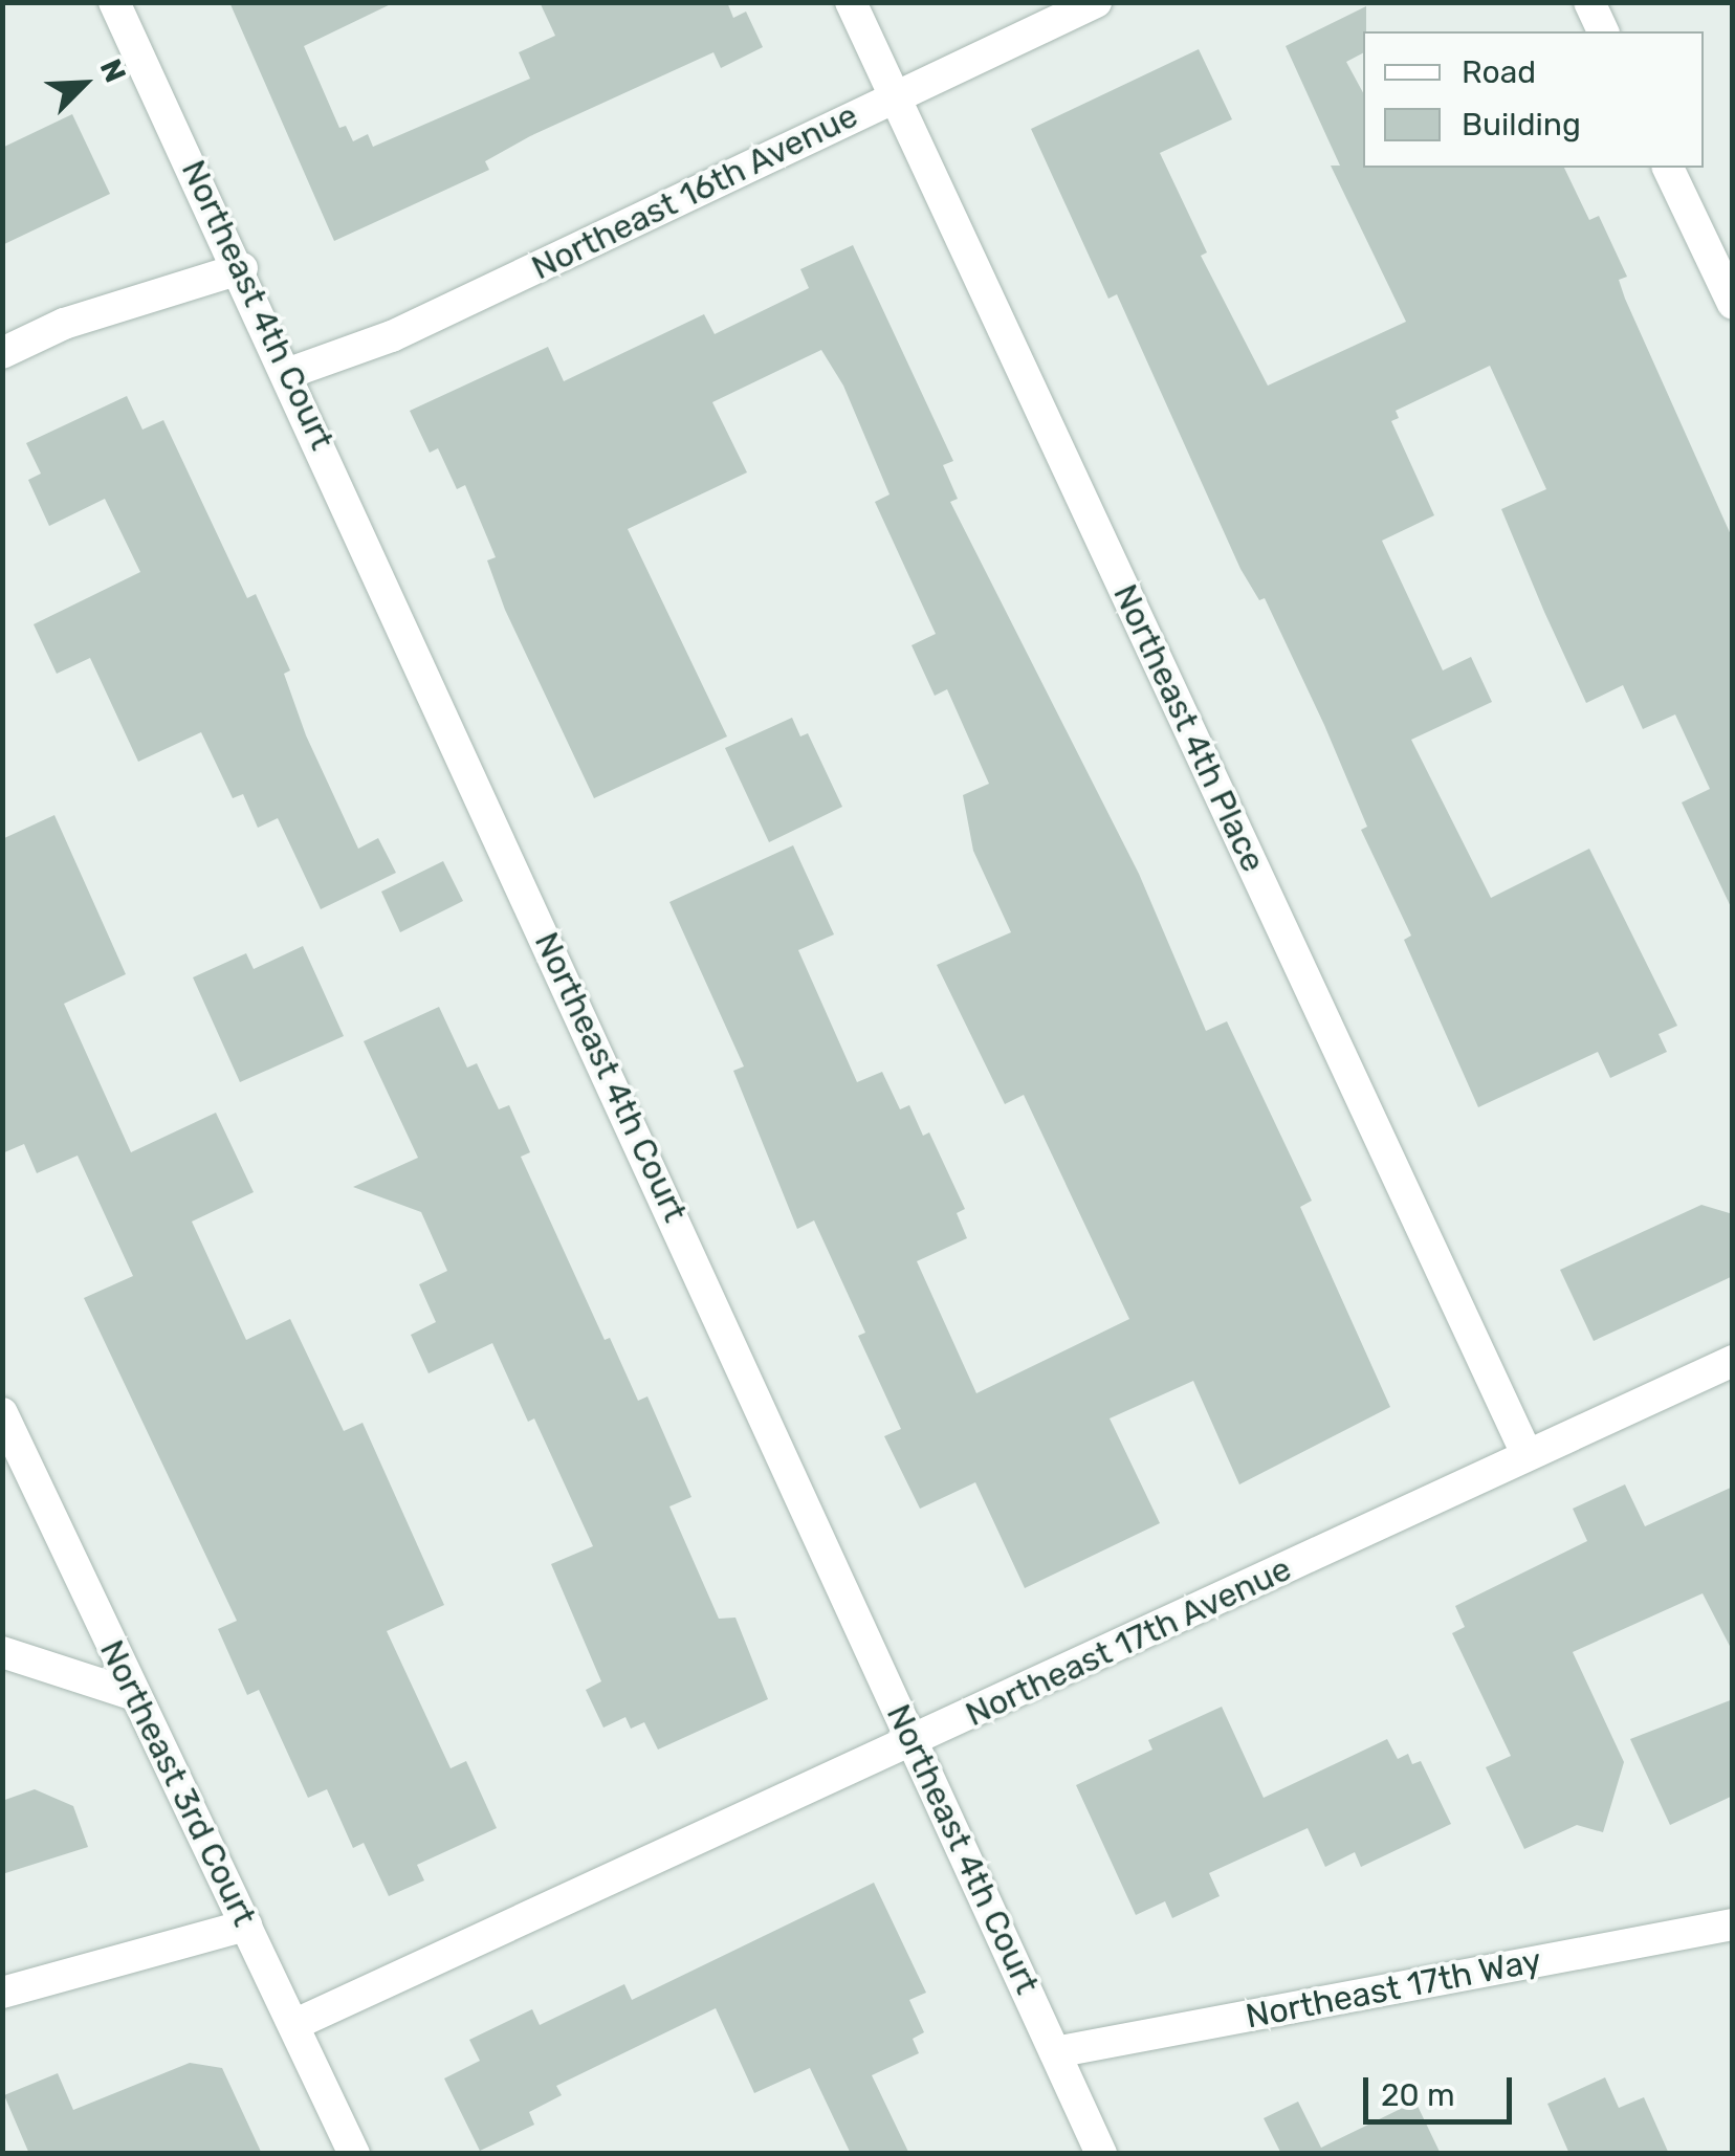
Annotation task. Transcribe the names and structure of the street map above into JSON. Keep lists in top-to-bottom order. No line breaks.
{"streets":{"street":["Northeast 16th Avenue","Northeast 4th Court","Northeast 4th Place","Northeast 17th Avenue","Northeast 3rd Court","Northeast 17th Way"]},"crossings":[["Northeast 16th Avenue","Northeast 4th Court"],["Northeast 16th Avenue","Northeast 4th Place"],["Northeast 4th Court","Northeast 17th Avenue"],["Northeast 4th Court","Northeast 17th Way"],["Northeast 4th Place","Northeast 17th Avenue"],["Northeast 17th Avenue","Northeast 3rd Court"]],"legend":["Road","Building"],"scale_bar":"20 m","north":"top right"}
